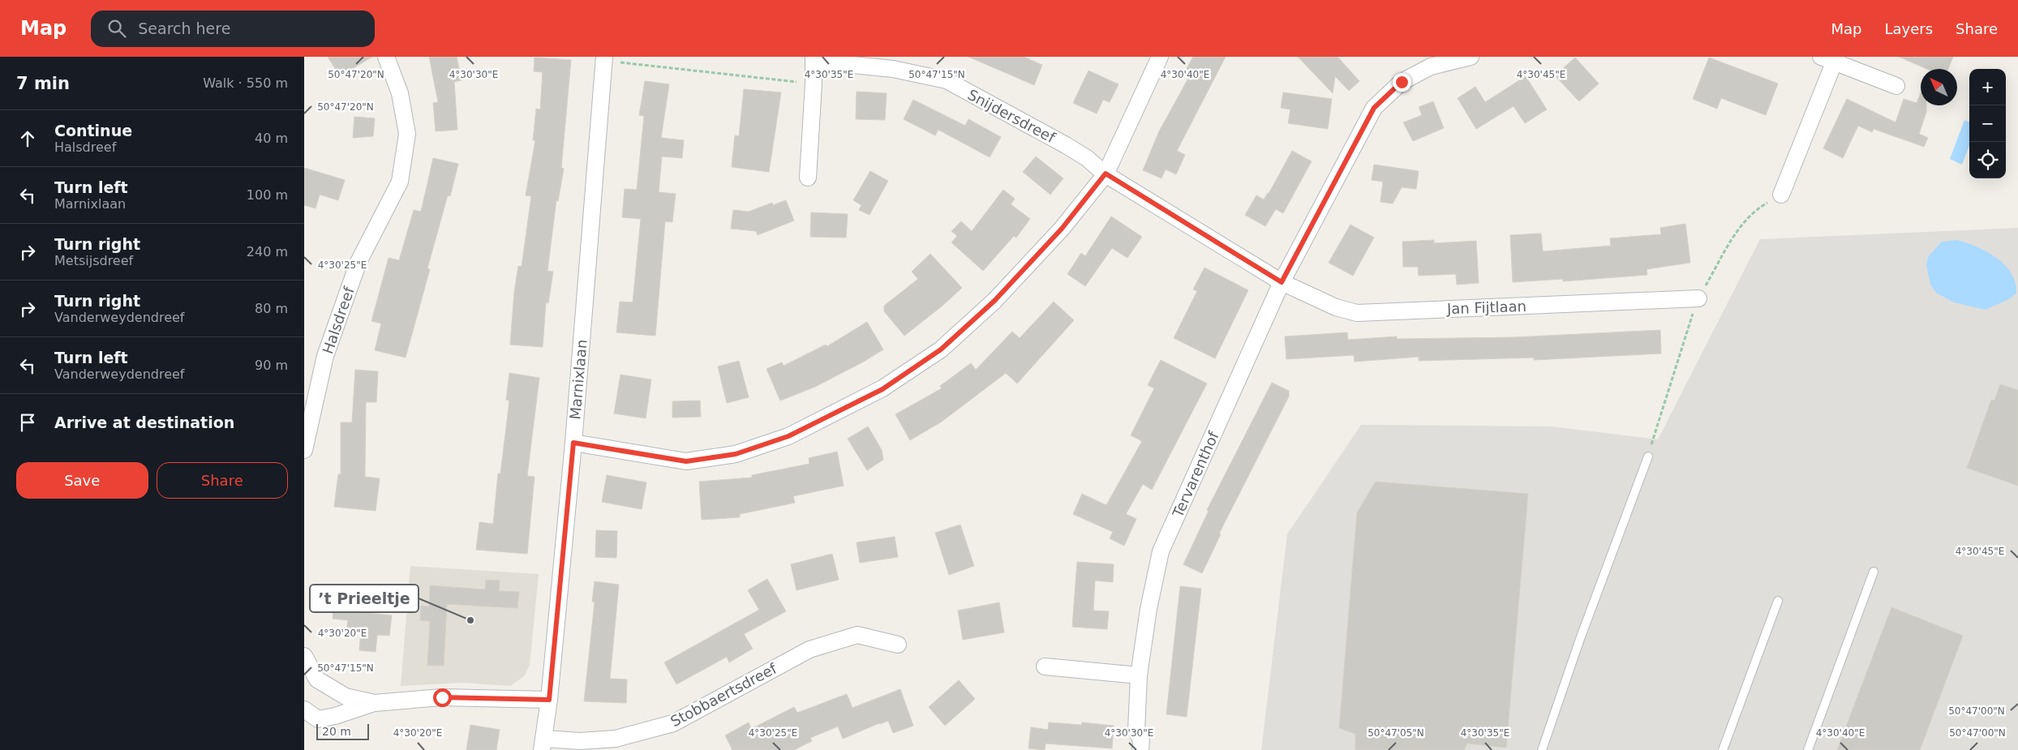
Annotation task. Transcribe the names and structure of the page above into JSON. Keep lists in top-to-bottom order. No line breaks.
{"streets":{"street":["Snijdersdreef","Jan Fijtlaan","Halsdreef","Marnixlaan","Tervarenthof","Stobbaertsdreef"]},"crossings":[["Snijdersdreef","Jan Fijtlaan"],["Snijdersdreef","Tervarenthof"],["Jan Fijtlaan","Tervarenthof"],["Marnixlaan","Stobbaertsdreef"]],"places":["’t Prieeltje"],"scale_bar":"20 m","north":"top left","page":{"header":"Map","search":"Search here","nav":["Map","Layers","Share"],"heading":["7 min","Walk · 550 m"],"map_buttons":["+","−"],"list":[["Continue","Halsdreef","40 m"],["Turn left","Marnixlaan","100 m"],["Turn right","Metsijsdreef","240 m"],["Turn right","Vanderweydendreef","80 m"],["Turn left","Vanderweydendreef","90 m"],"Arrive at destination"],"buttons":["Save","Share"],"scale":"20 m"},"coordinates":["50°47'20\"N","50°47'15\"N","4°30'45\"E","4°30'30\"E","4°30'35\"E","4°30'40\"E","4°30'25\"E","4°30'20\"E","50°47'00\"N","50°47'05\"N"]}
